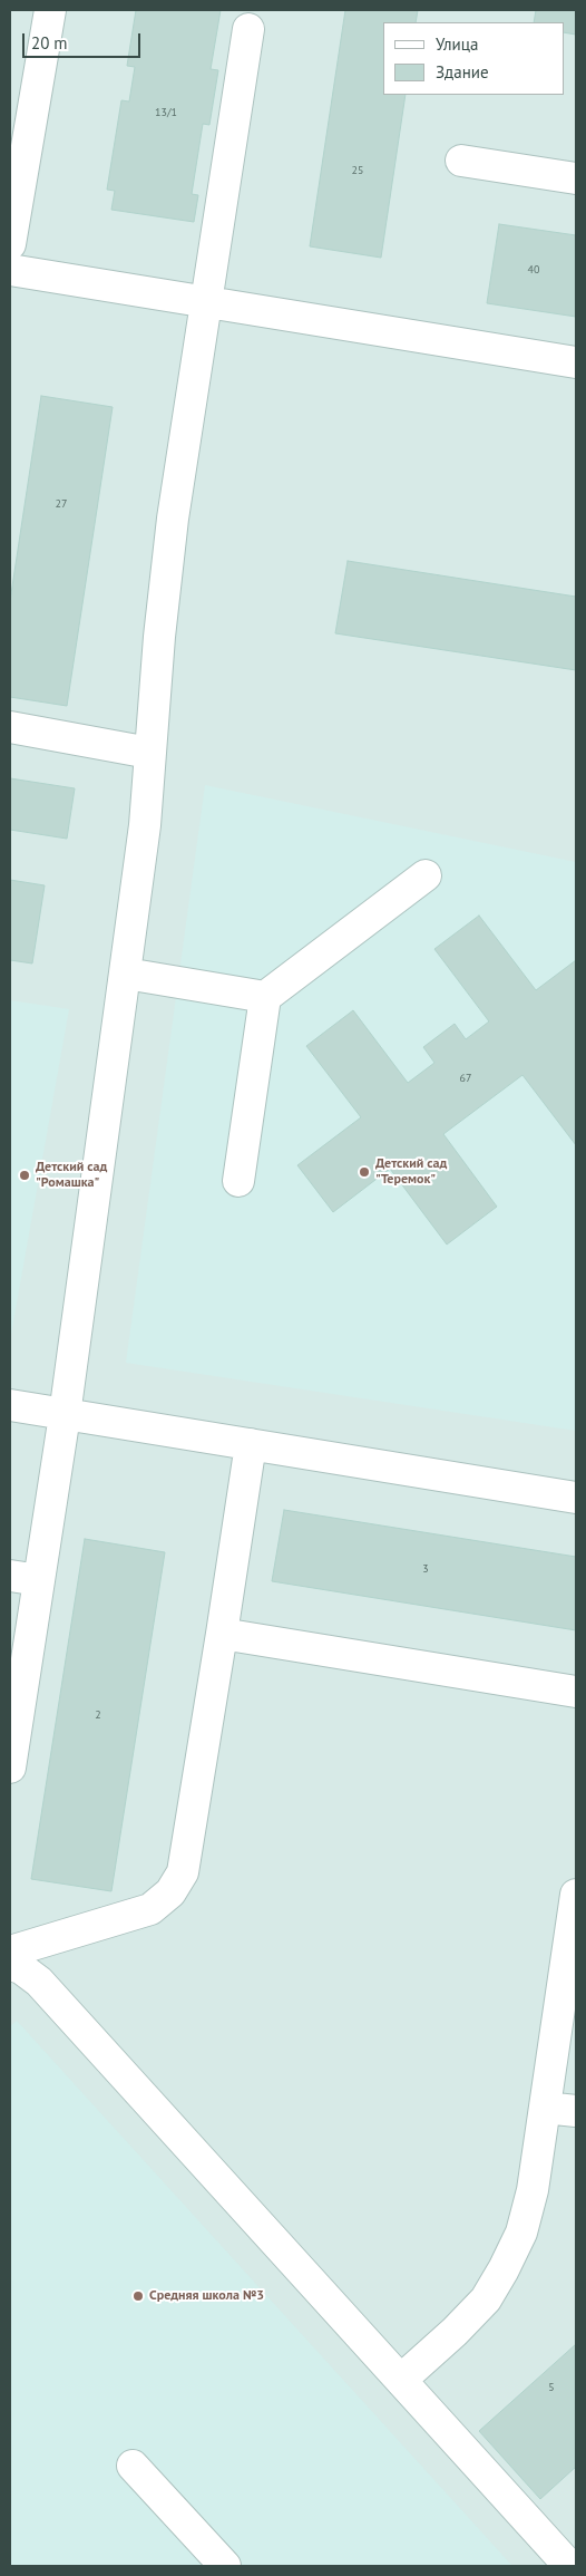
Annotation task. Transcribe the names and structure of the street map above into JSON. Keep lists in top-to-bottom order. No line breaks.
{"places":["Детский сад \"Теремок\"","Детский сад \"Ромашка\"","Средняя школа №3"],"house_numbers":["13/1","25","40","27","67","3","2","5"],"legend":["Улица","Здание"],"scale_bar":"20 m"}
